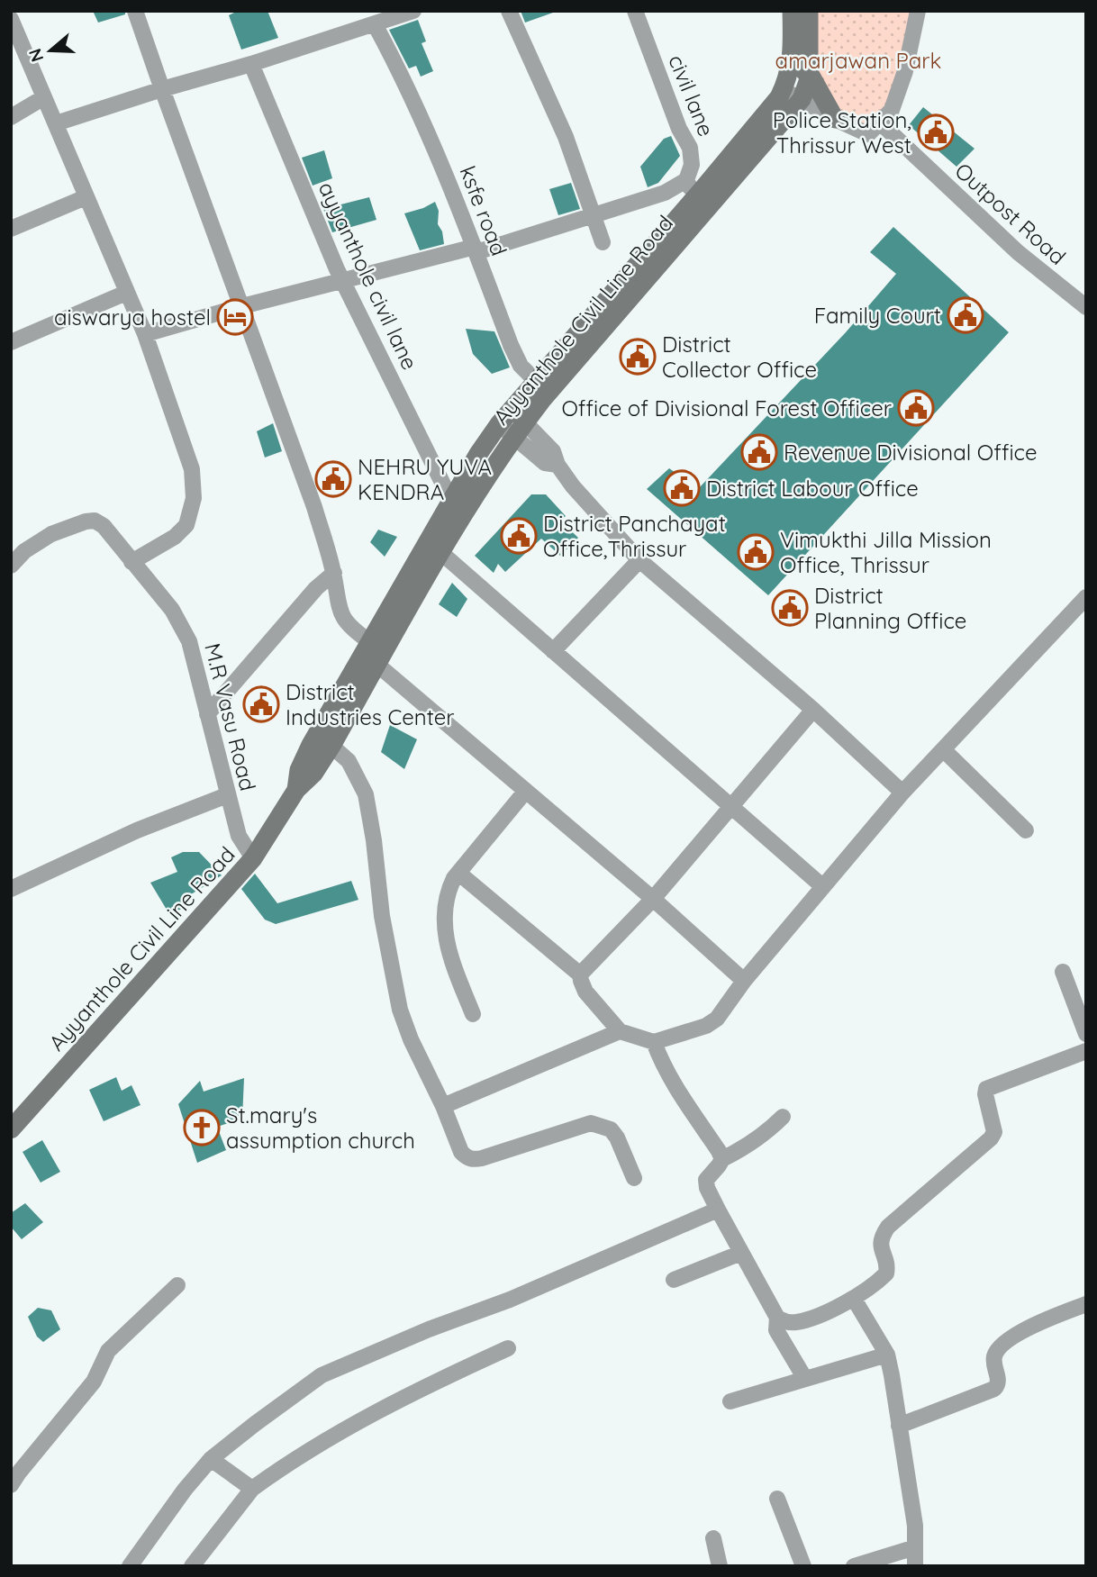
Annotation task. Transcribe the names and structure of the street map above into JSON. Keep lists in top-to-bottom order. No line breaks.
{"streets":{"main road":["Ayyanthole Civil Line Road"],"street":["civil lane","ksfe road","Outpost Road","ayyanthole civil lane","M.R Vasu Road"]},"crossings":[["civil lane","Ayyanthole Civil Line Road"],["ksfe road","Ayyanthole Civil Line Road"],["ayyanthole civil lane","Ayyanthole Civil Line Road"],["Ayyanthole Civil Line Road","M.R Vasu Road"]],"parks":["amarjawan Park"],"places":{"public building":["Police Station, Thrissur West","Family Court","District Collector Office","Office of Divisional Forest Officer","Revenue Divisional Office","NEHRU YUVA KENDRA","District Labour Office","District Panchayat Office,Thrissur","Vimukthi Jilla Mission Office, Thrissur","District Planning Office","District Industries Center"],"hotel":["aiswarya hostel"],"church":["St.mary's assumption church"]},"north":"left"}
